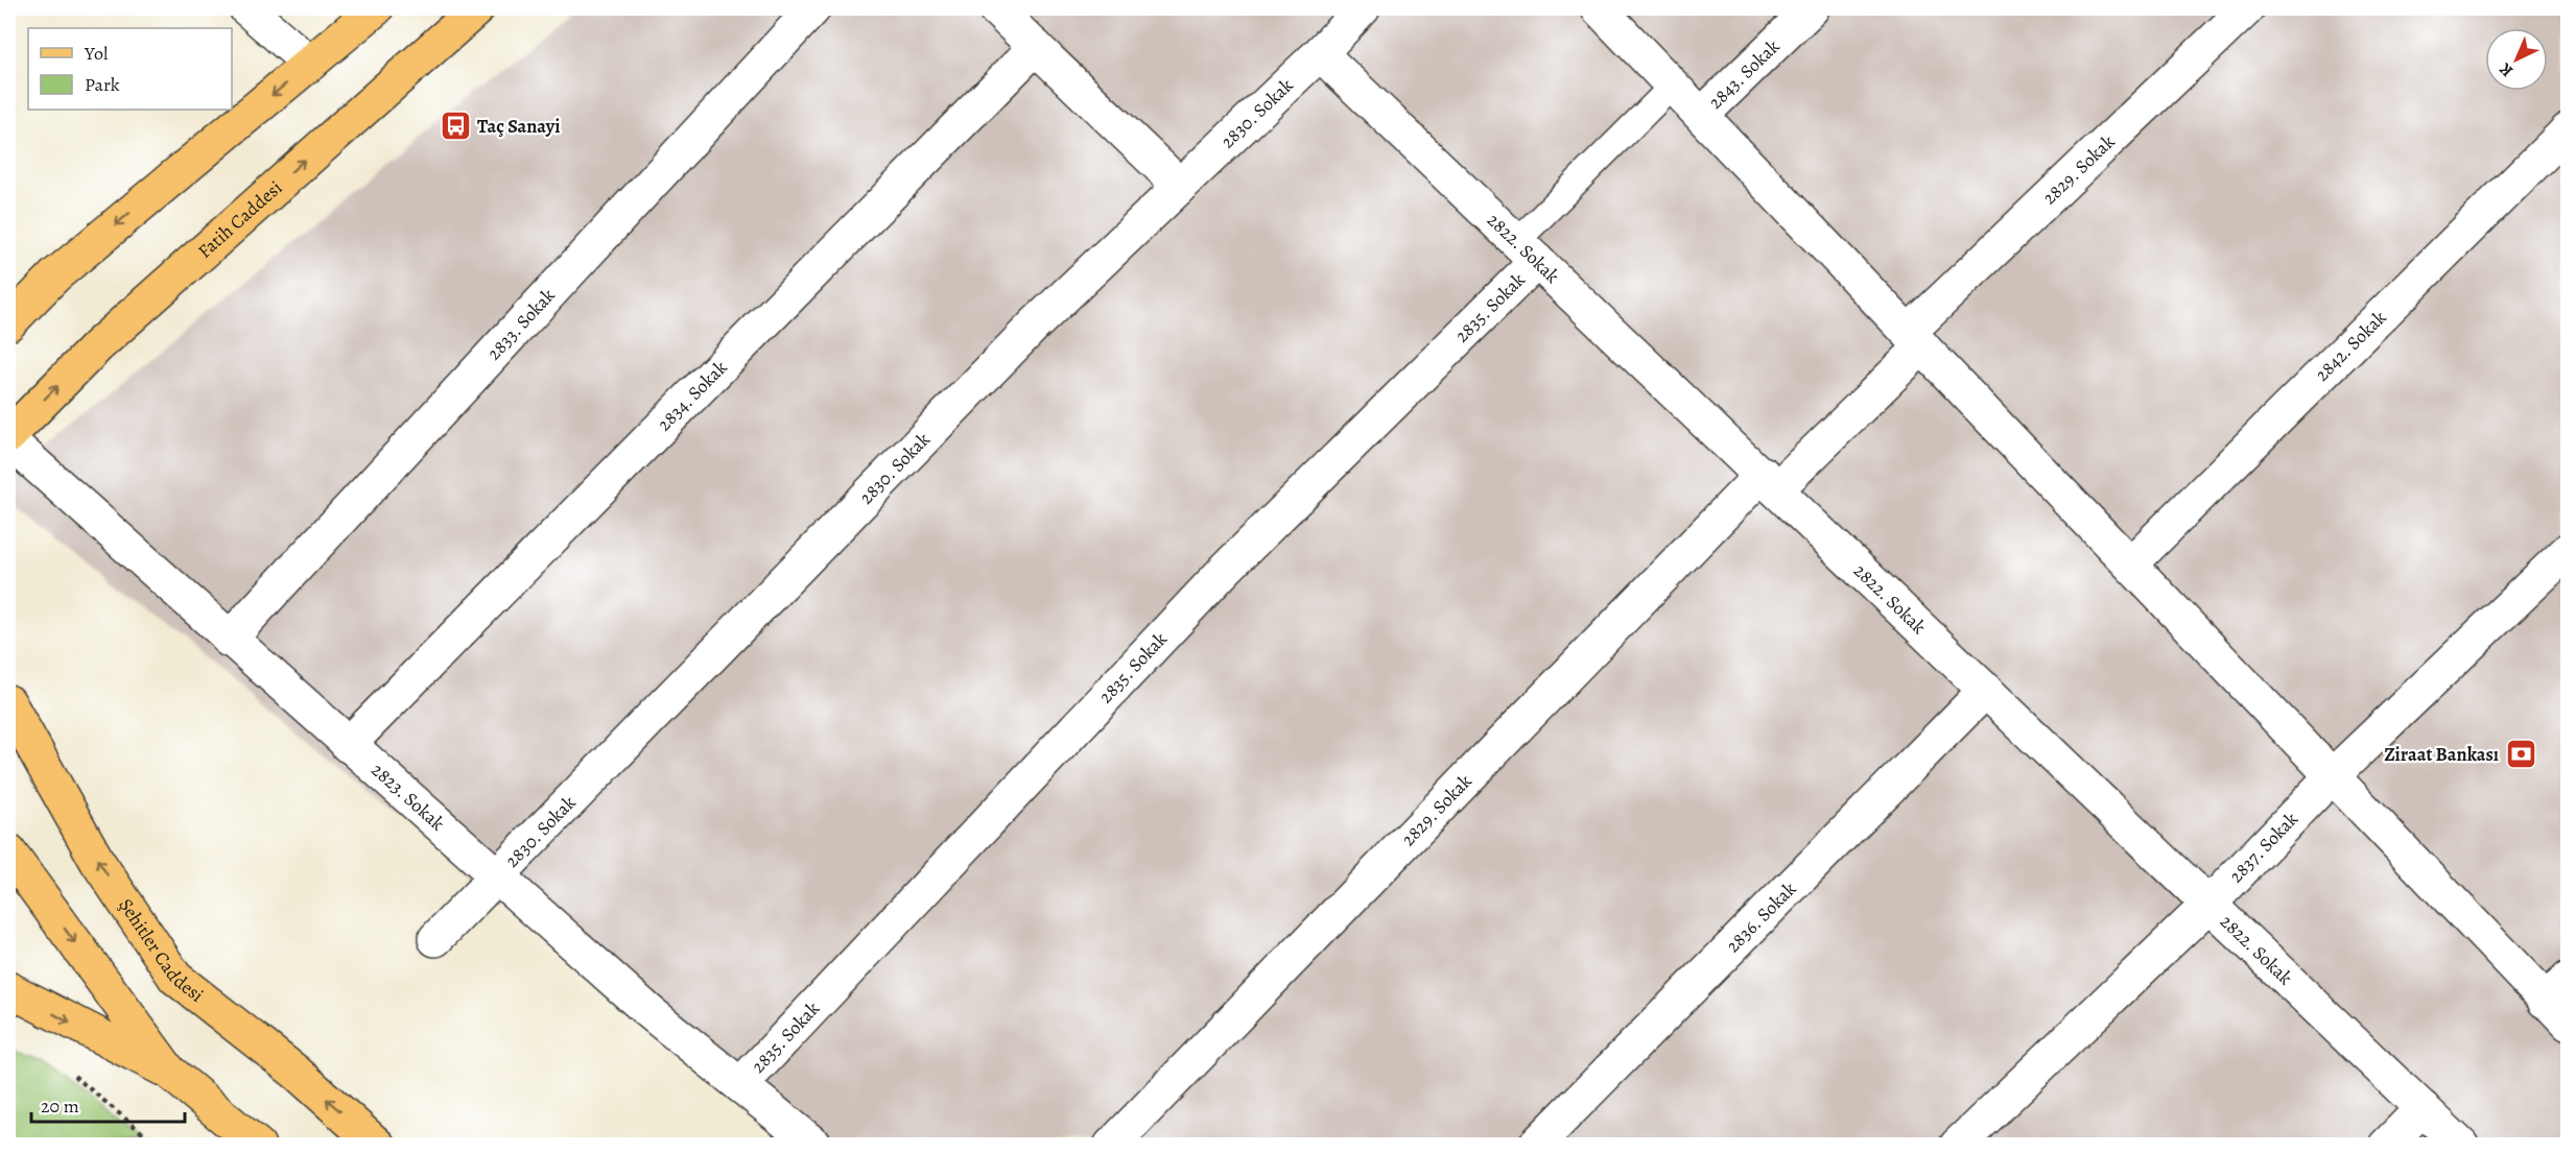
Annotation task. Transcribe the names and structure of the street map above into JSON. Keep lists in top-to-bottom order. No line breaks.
{"streets":{"main road":["Fatih Caddesi","Şehitler Caddesi"],"street":["2843. Sokak","2830. Sokak","2829. Sokak","2822. Sokak","2835. Sokak","2833. Sokak","2842. Sokak","2834. Sokak","2823. Sokak","2837. Sokak","2836. Sokak"]},"crossings":[["2830. Sokak","2822. Sokak"],["2830. Sokak","2823. Sokak"],["2829. Sokak","2822. Sokak"],["2822. Sokak","2835. Sokak"],["2822. Sokak","2837. Sokak"],["2822. Sokak","2836. Sokak"],["2835. Sokak","2823. Sokak"],["2833. Sokak","2823. Sokak"],["2834. Sokak","2823. Sokak"]],"places":{"bus stop":["Taç Sanayi"],"bank":["Ziraat Bankası"]},"legend":["Yol","Park"],"scale_bar":"20 m","north":"bottom left"}
